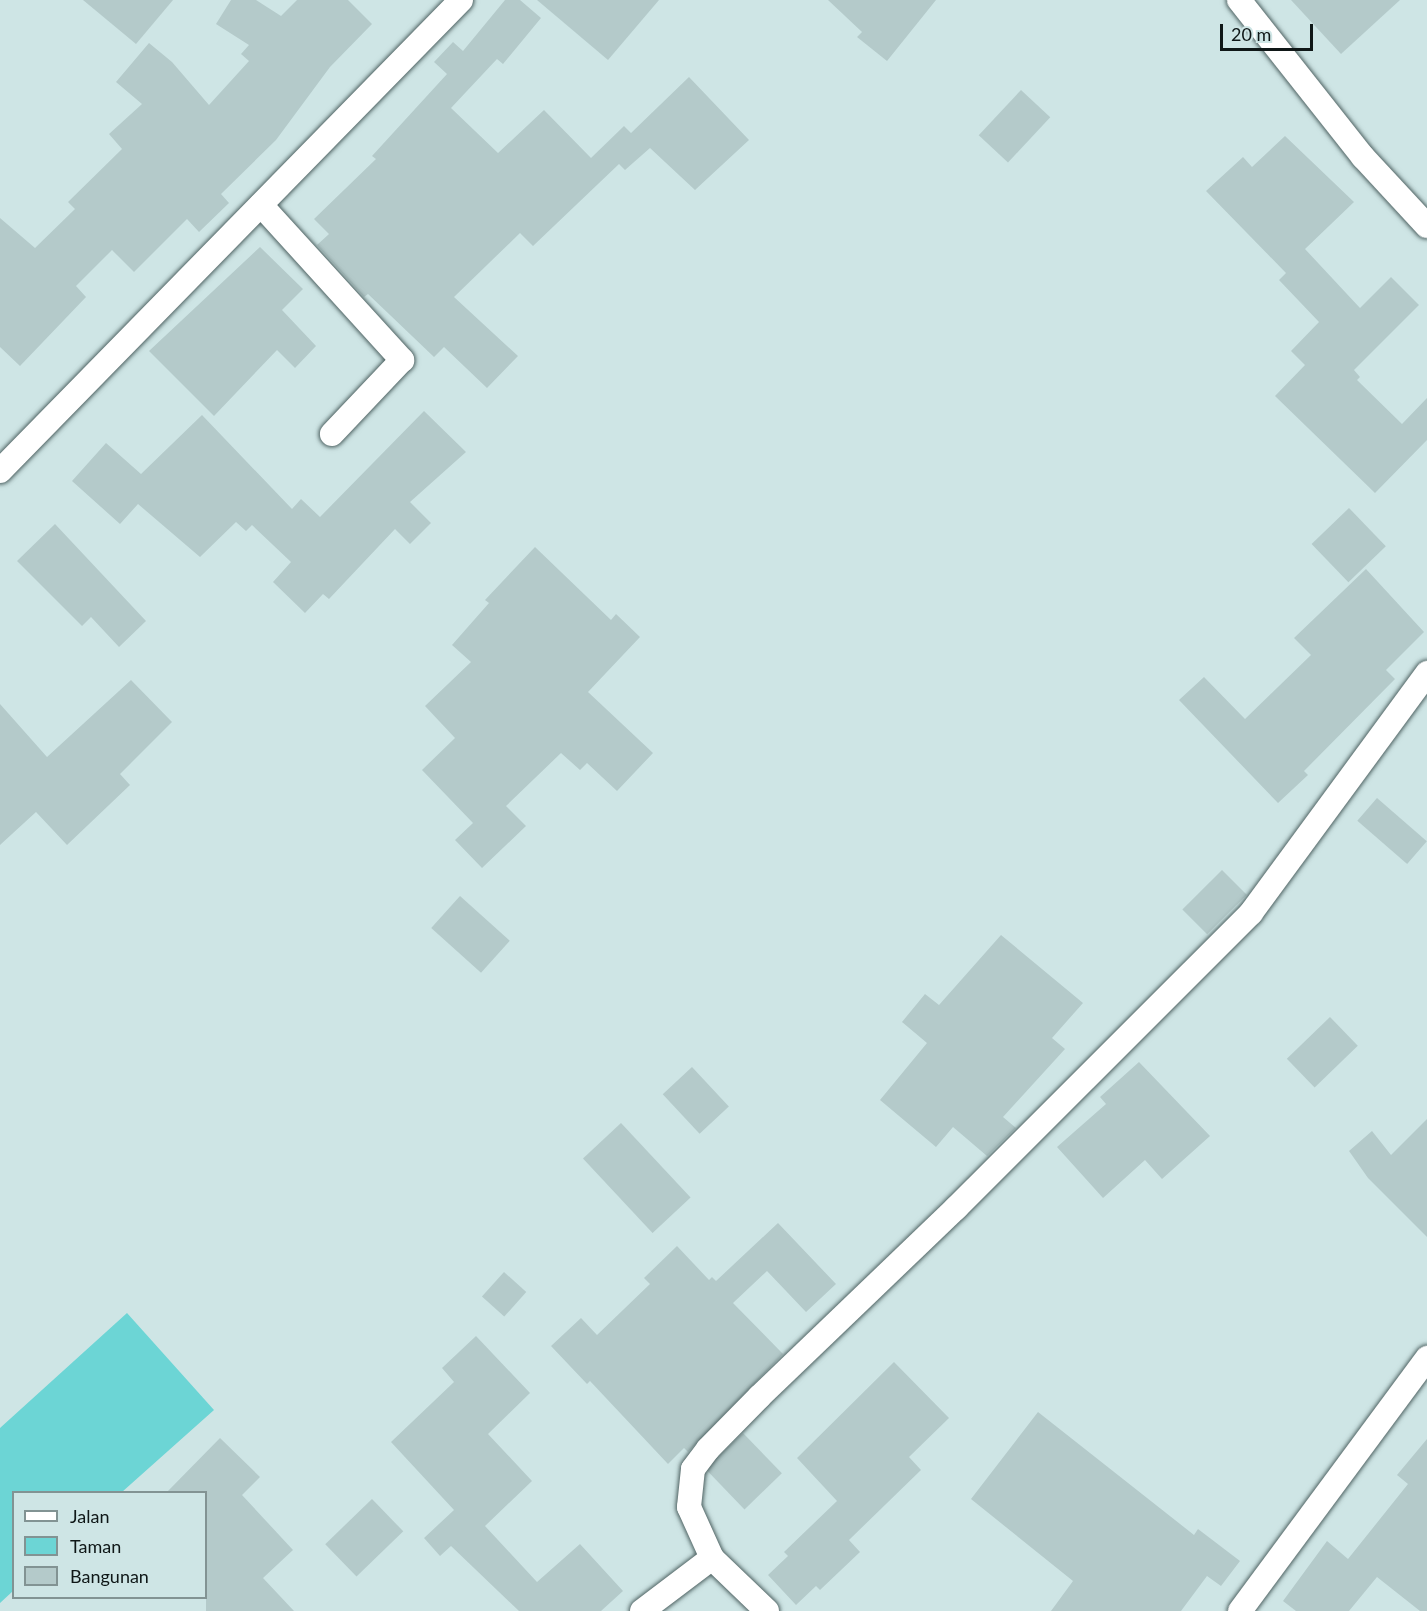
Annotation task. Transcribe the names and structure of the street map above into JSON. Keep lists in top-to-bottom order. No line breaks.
{"legend":["Jalan","Taman","Bangunan"],"scale_bar":"20 m"}
